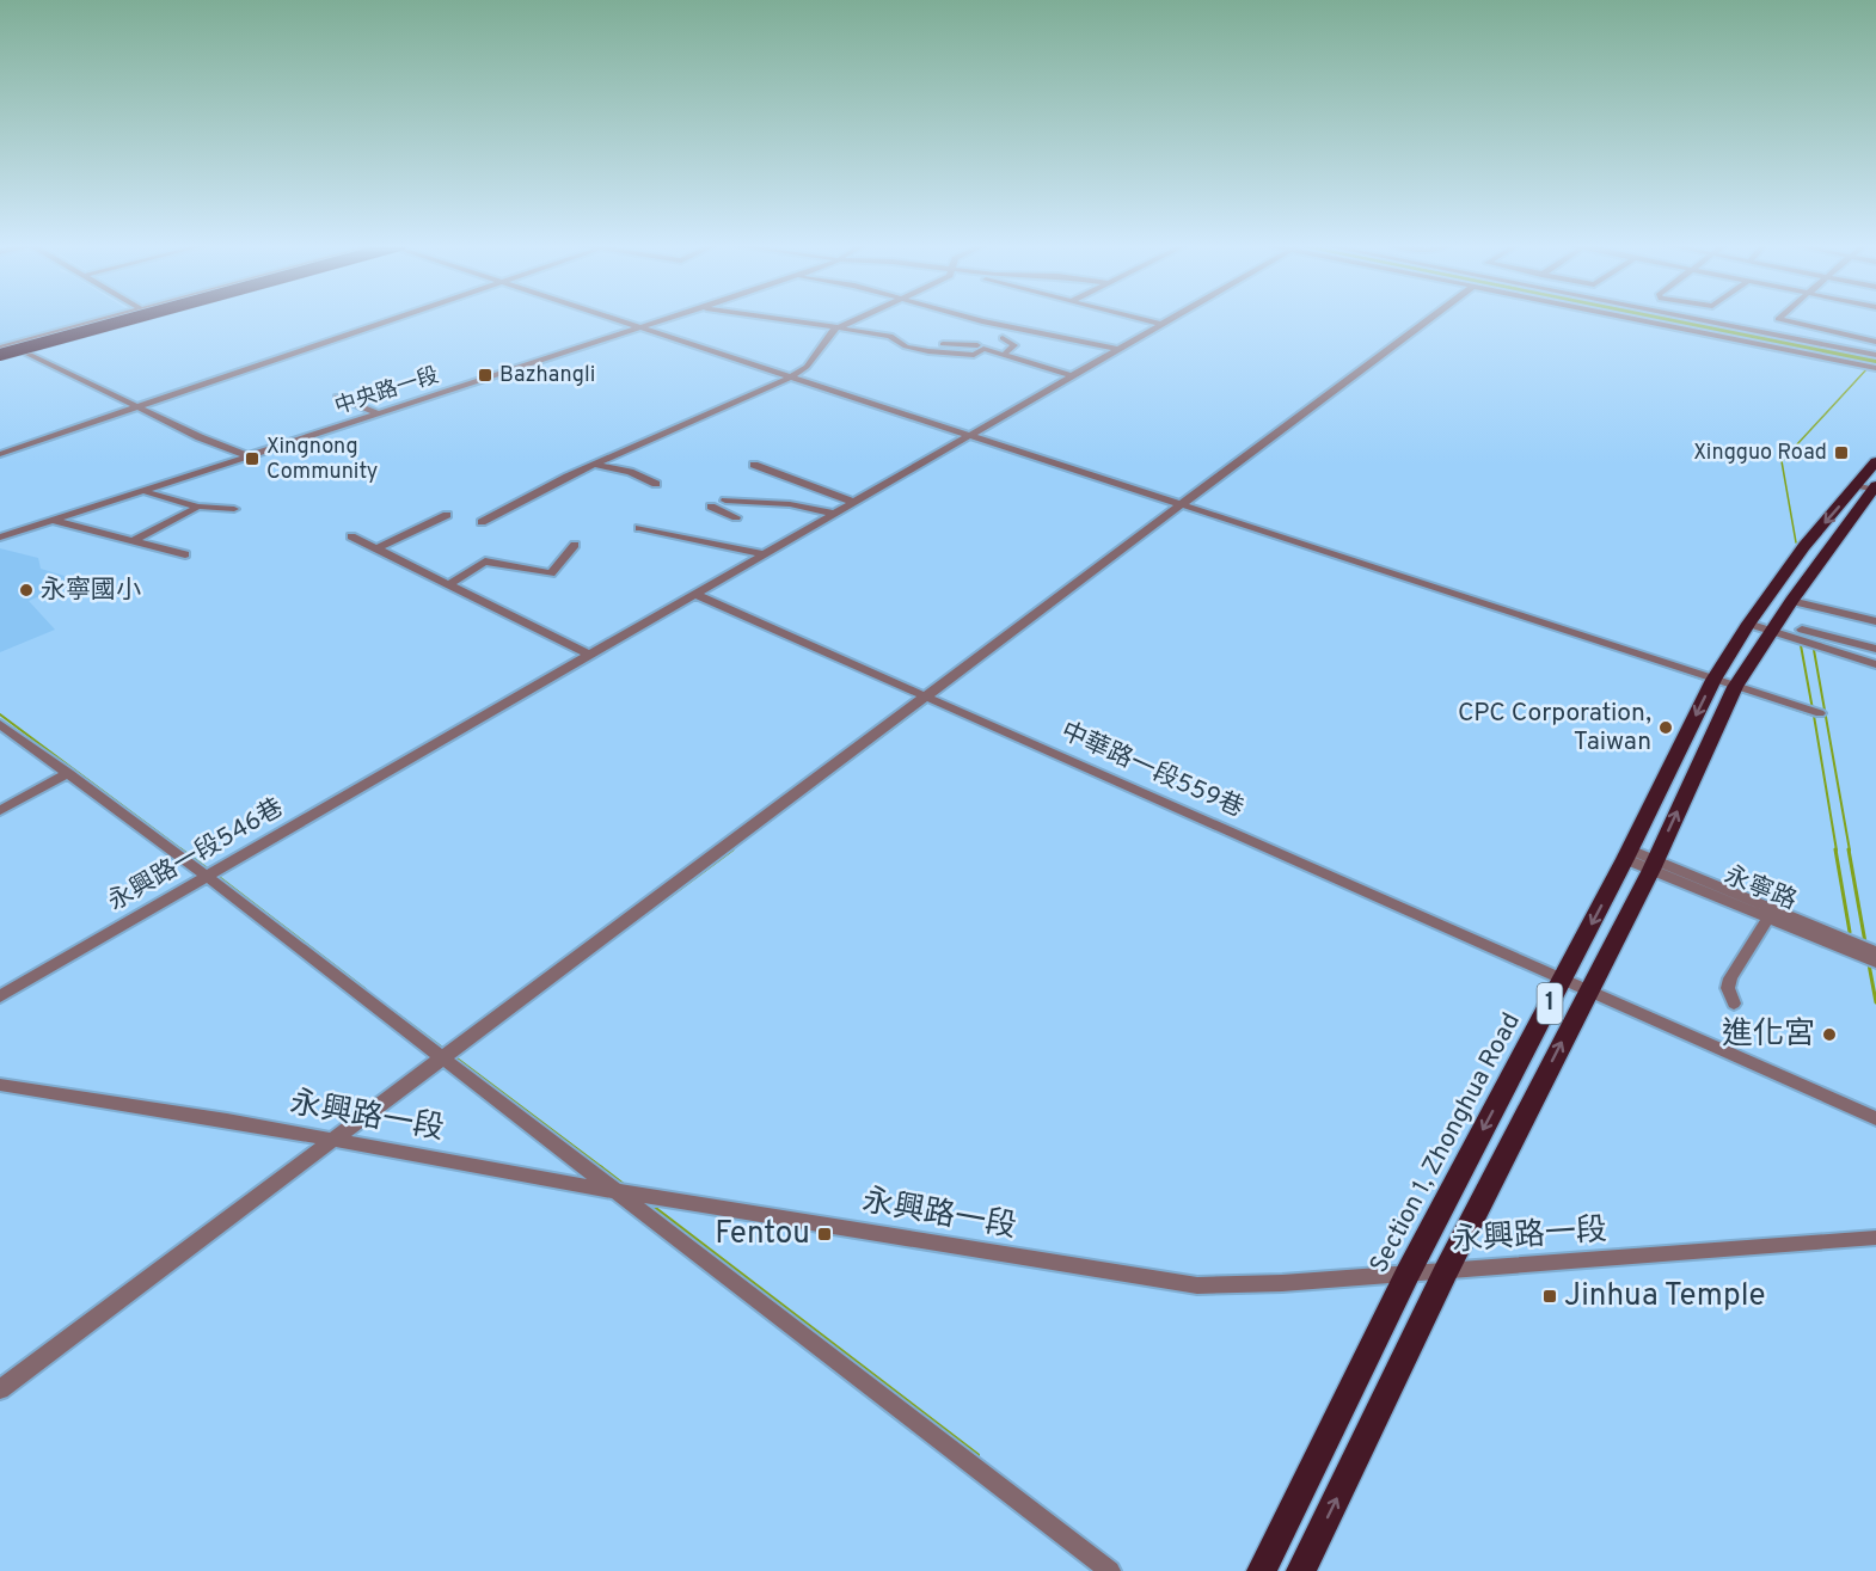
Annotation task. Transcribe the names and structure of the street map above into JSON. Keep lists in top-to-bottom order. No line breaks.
{"streets":{"main road":["1","Section 1, Zhonghua Road"],"street":["中央路一段","中華路一段559巷","永興路一段546巷","永寧路","永興路一段"]},"crossings":[["中華路一段559巷","永興路一段546巷"],["中華路一段559巷","Section 1, Zhonghua Road"],["永寧路","Section 1, Zhonghua Road"],["永興路一段","Section 1, Zhonghua Road"]],"places":{"transit":["Bazhangli","Xingguo Road","Xingnong Community","Fentou","Jinhua Temple"],"other":["永寧國小","CPC Corporation, Taiwan","進化宮"]}}
